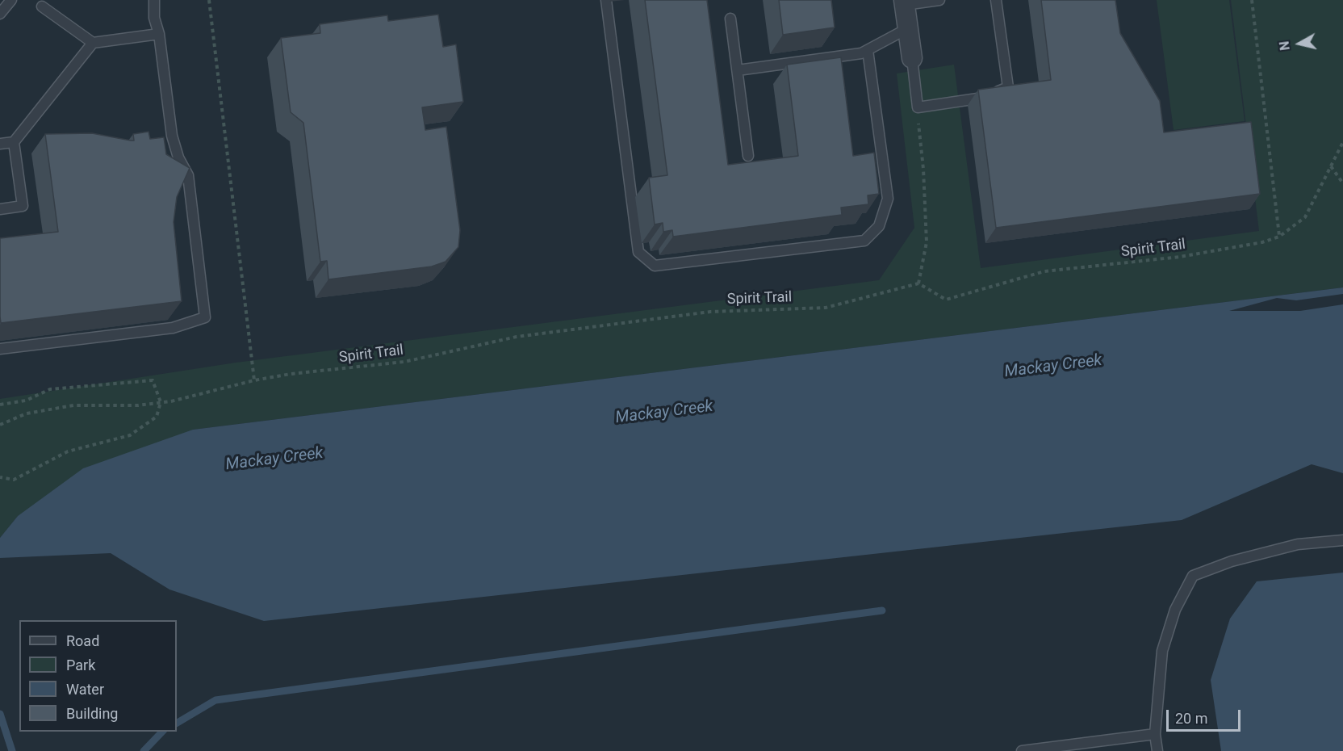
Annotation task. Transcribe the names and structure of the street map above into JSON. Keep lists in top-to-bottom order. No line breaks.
{"streets":{"path":["Spirit Trail"]},"water":["Mackay Creek"],"legend":["Road","Park","Water","Building"],"scale_bar":"20 m","north":"left"}
